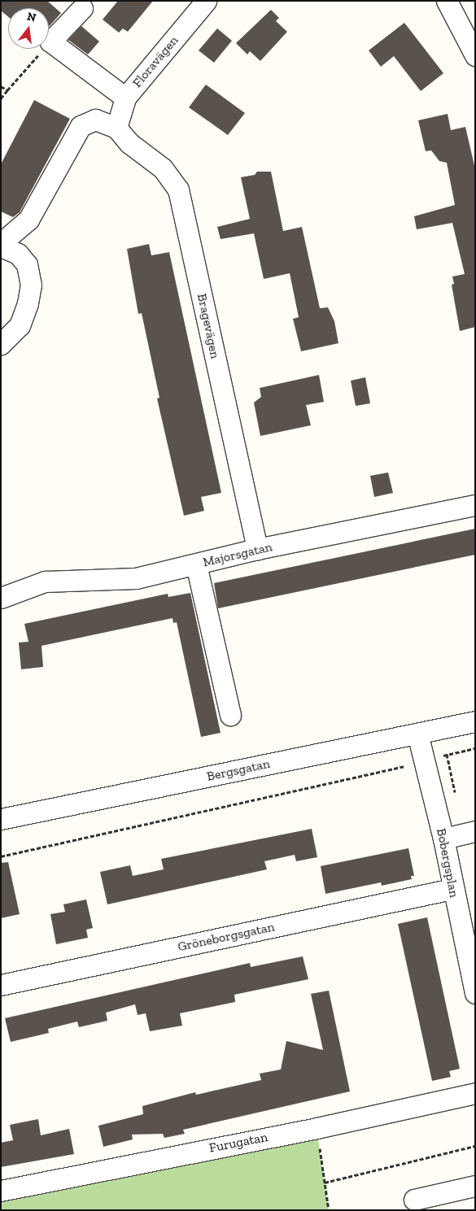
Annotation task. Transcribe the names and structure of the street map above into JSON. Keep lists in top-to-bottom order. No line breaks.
{"streets":{"street":["Floravägen","Bragevägen","Majorsgatan","Bergsgatan","Bobergsplan","Gröneborgsgatan","Furugatan"]},"crossings":[["Floravägen","Bragevägen"],["Bragevägen","Majorsgatan"],["Bergsgatan","Bobergsplan"],["Bobergsplan","Gröneborgsgatan"]],"north":"top"}
